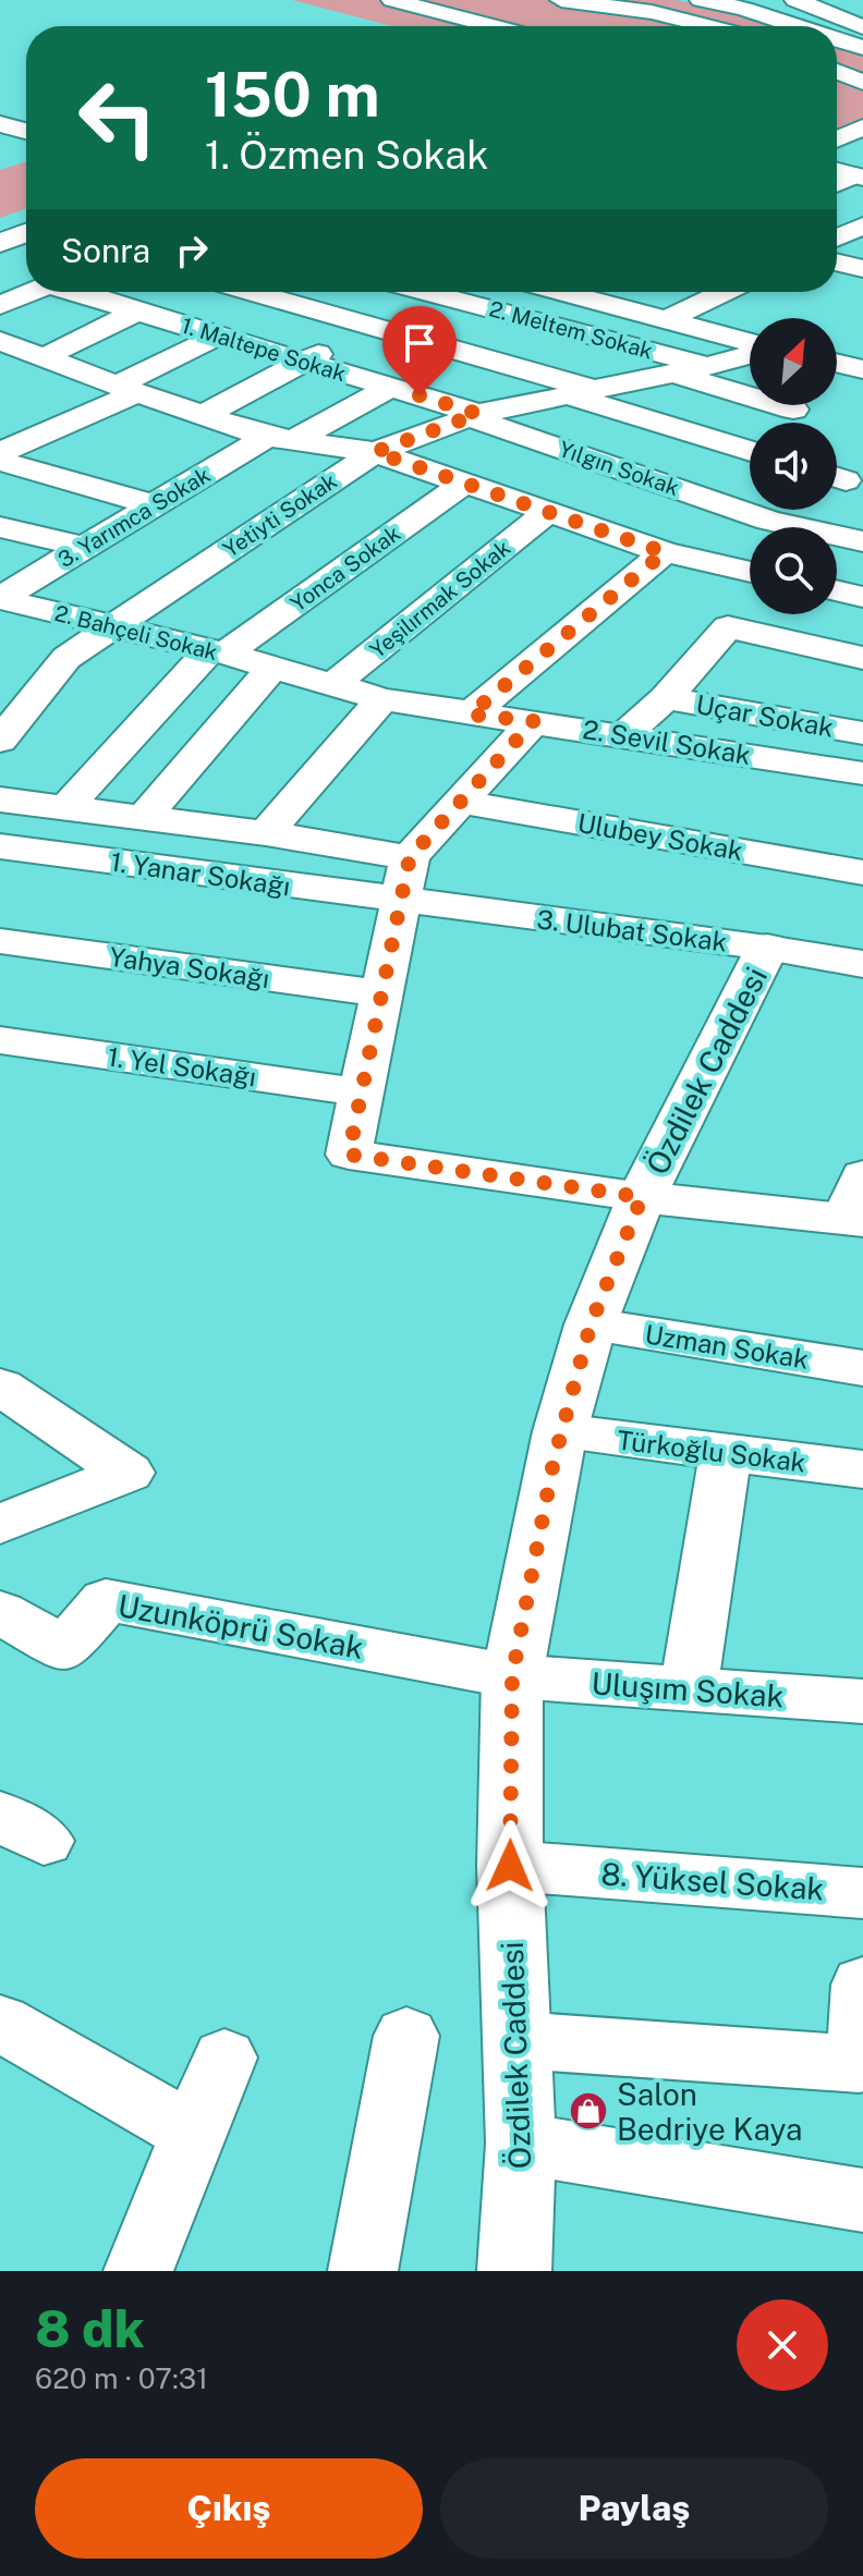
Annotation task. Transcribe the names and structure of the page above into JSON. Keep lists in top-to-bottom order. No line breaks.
{"streets":{"main road":["Özdilek Caddesi"],"street":["2. Meltem Sokak","1. Maltepe Sokak","Yılgın Sokak","Yetiyti Sokak","3. Yarımca Sokak","Yonca Sokak","Yeşilırmak Sokak","2. Bahçeli Sokak","Uçar Sokak","2. Sevil Sokak","Ulubey Sokak","1. Yanar Sokağı","3. Ulubat Sokak","Yahya Sokağı","1. Yel Sokağı","Uzman Sokak","Türkoğlu Sokak","Uzunköprü Sokak","Uluşım Sokak","8. Yüksel Sokak"]},"crossings":[["2. Meltem Sokak","Yetiyti Sokak"],["1. Maltepe Sokak","Yılgın Sokak"],["1. Maltepe Sokak","Yetiyti Sokak"],["1. Maltepe Sokak","3. Yarımca Sokak"],["Yılgın Sokak","Yetiyti Sokak"],["Yetiyti Sokak","2. Bahçeli Sokak"],["3. Yarımca Sokak","2. Bahçeli Sokak"],["Yonca Sokak","2. Bahçeli Sokak"],["Yeşilırmak Sokak","2. Bahçeli Sokak"],["2. Bahçeli Sokak","2. Sevil Sokak"],["1. Yanar Sokağı","3. Ulubat Sokak"],["3. Ulubat Sokak","Özdilek Caddesi"],["Özdilek Caddesi","Uzman Sokak"],["Özdilek Caddesi","Türkoğlu Sokak"],["Özdilek Caddesi","Uzunköprü Sokak"],["Özdilek Caddesi","Uluşım Sokak"],["Özdilek Caddesi","8. Yüksel Sokak"],["Uzunköprü Sokak","Uluşım Sokak"]],"places":{"shop":["Salon Bedriye Kaya"]},"north":"top right","page":{"turn":["150 m","1. Özmen Sokak"],"then":"Sonra","heading":["8 dk","620 m · 07:31"],"buttons":["Çıkış","Paylaş"]}}
